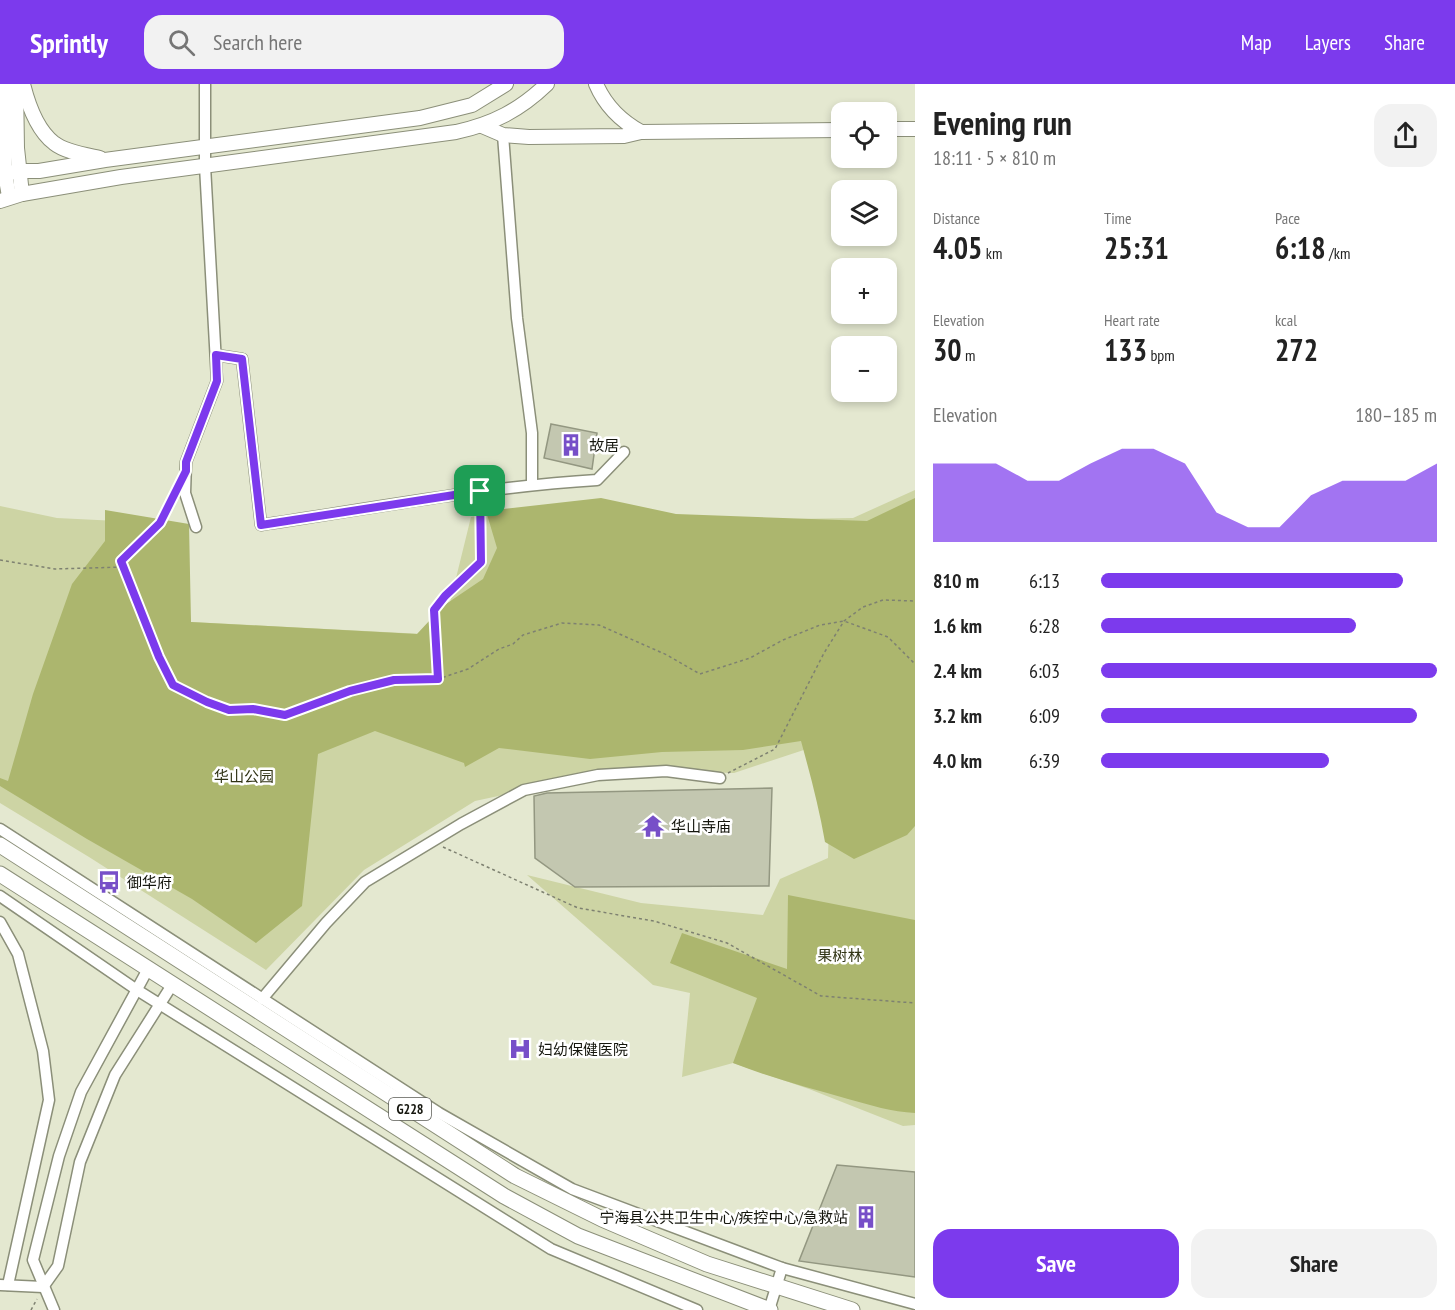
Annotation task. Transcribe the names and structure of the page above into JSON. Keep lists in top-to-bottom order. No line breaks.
{"streets":{"highway":["G228"]},"parks":["华山公园","果树林"],"places":{"building":["故居","宁海县公共卫生中心/疾控中心/急救站"],"temple":["华山寺庙"],"bus stop":["御华府"],"hospital":["妇幼保健医院"]},"page":{"header":"Sprintly","search":"Search here","nav":["Map","Layers","Share"],"heading":["Evening run","18:11 · 5 × 810 m"],"map_buttons":["+","−"],"stats":[["Distance","4.05 km"],["Time","25:31"],["Pace","6:18 /km"],["Elevation","30 m"],["Heart rate","133 bpm"],["kcal","272"]],"chart":["Elevation","180–185 m"],"list":[{"name":"810 m","note":"6:13"},{"name":"1.6 km","note":"6:28"},{"name":"2.4 km","note":"6:03"},{"name":"3.2 km","note":"6:09"},{"name":"4.0 km","note":"6:39"}],"buttons":["Save","Share"]}}
